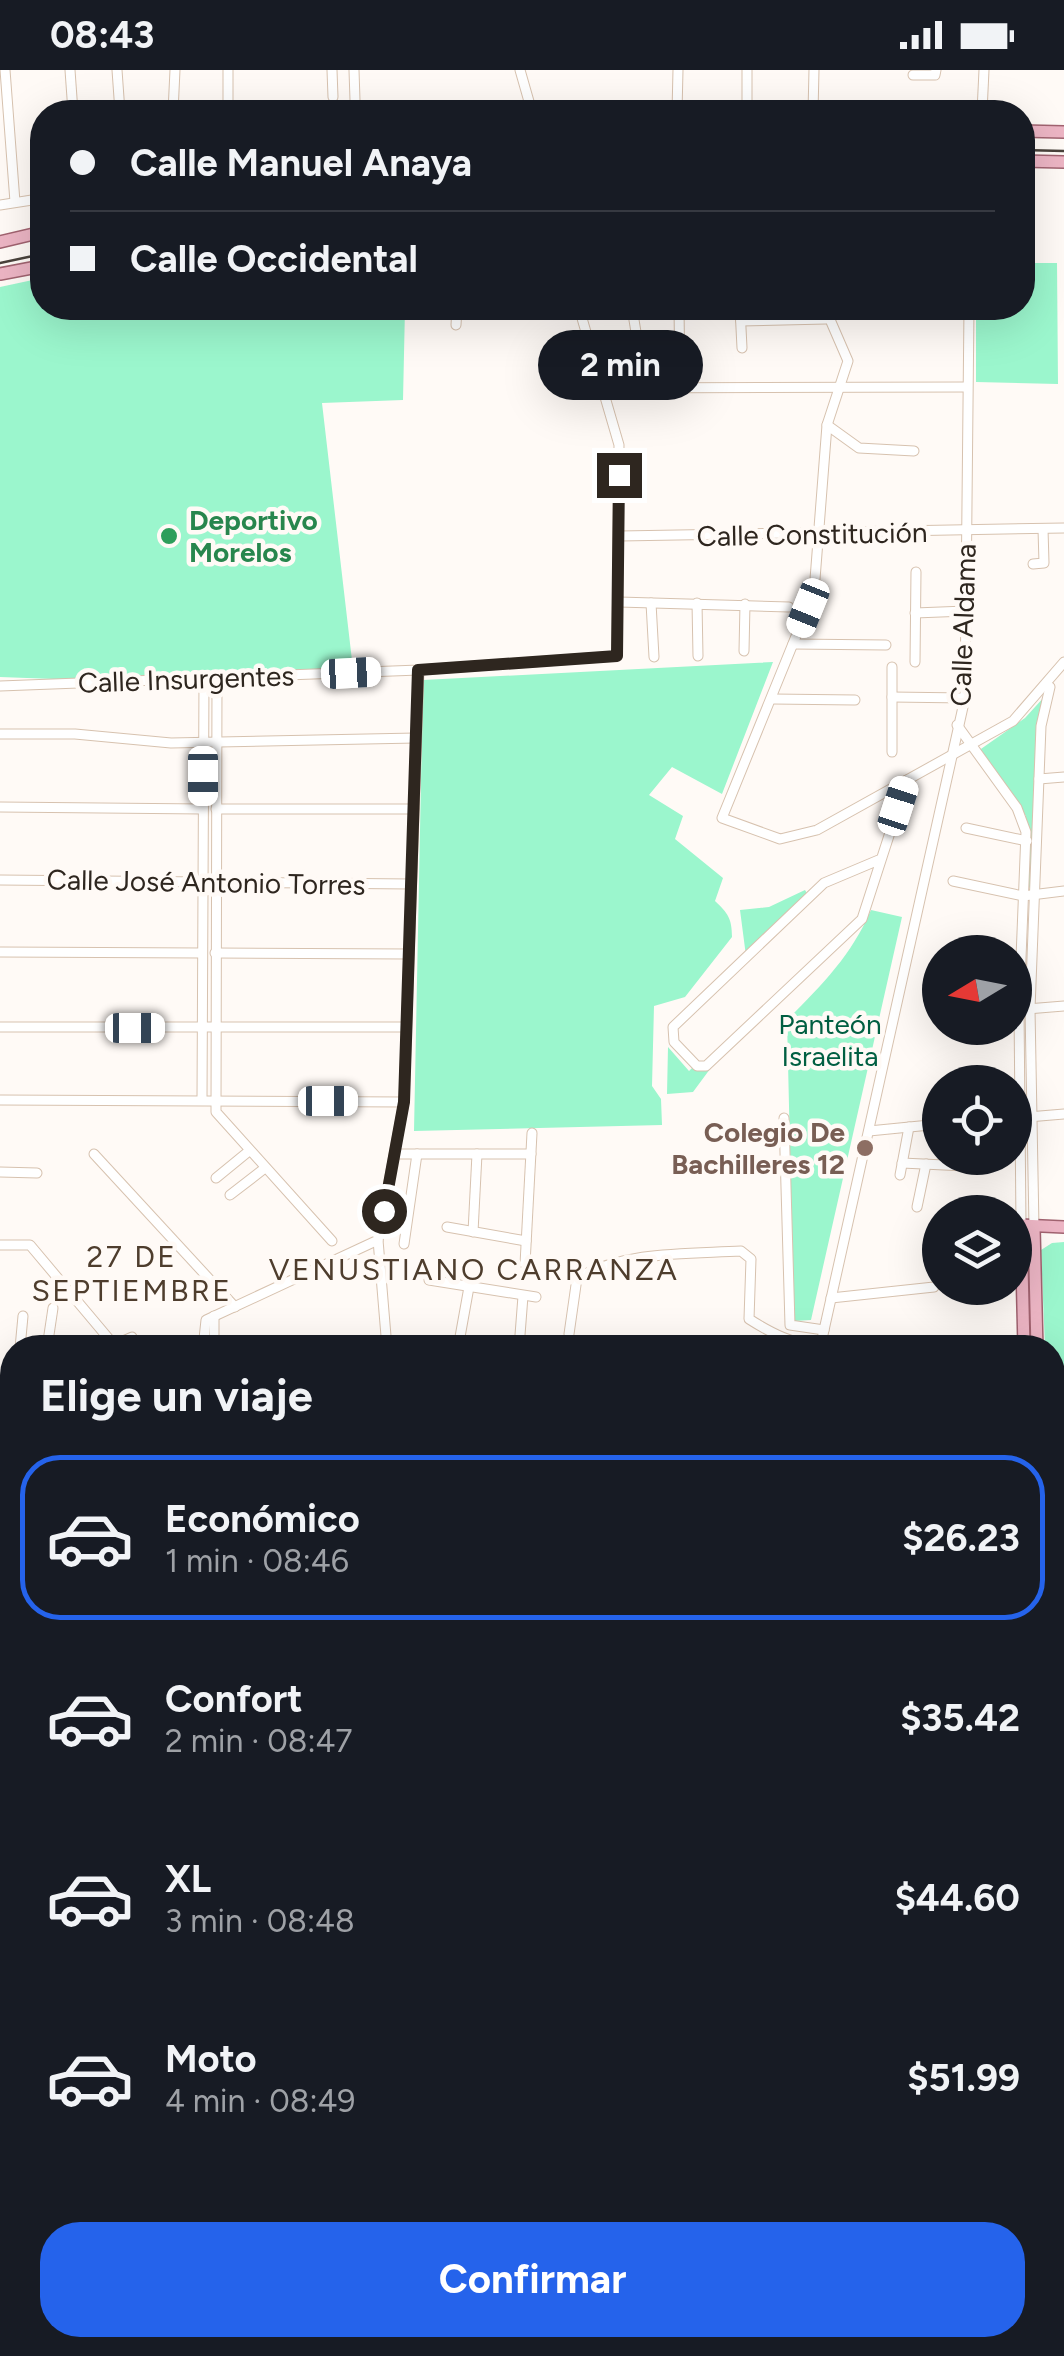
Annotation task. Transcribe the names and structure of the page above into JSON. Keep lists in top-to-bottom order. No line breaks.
{"streets":{"street":["Calle Constitución","Calle Aldama","Calle Insurgentes","Calle José Antonio Torres"]},"crossings":[["Calle Constitución","Calle Aldama"]],"districts":["27 DE SEPTIEMBRE","VENUSTIANO CARRANZA"],"parks":["Panteón Israelita"],"places":["Deportivo Morelos","Colegio De Bachilleres 12"],"north":"left","page":{"status":"08:43","banner":["Calle Manuel Anaya","Calle Occidental"],"bubble":"2 min","heading":"Elige un viaje","list":[{"name":"Económico","note":"1 min · 08:46","value":"$26.23"},{"name":"Confort","note":"2 min · 08:47","value":"$35.42"},{"name":"XL","note":"3 min · 08:48","value":"$44.60"},{"name":"Moto","note":"4 min · 08:49","value":"$51.99"}],"buttons":"Confirmar"}}
